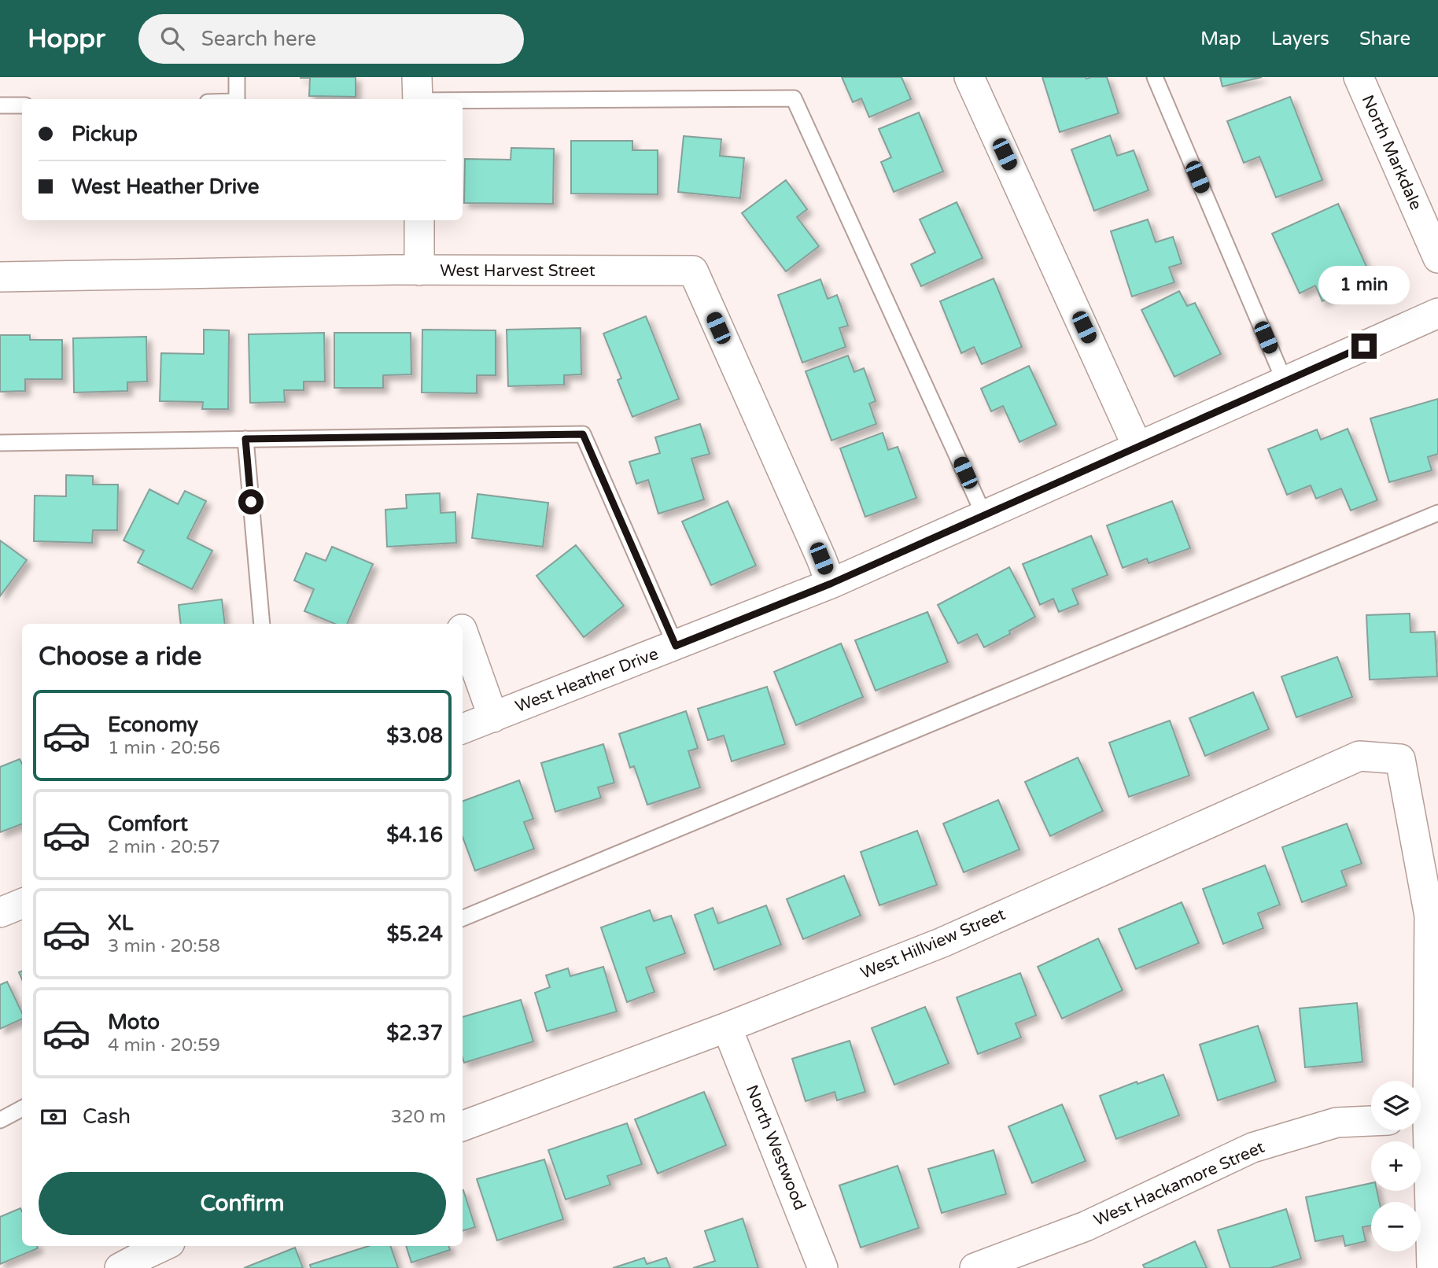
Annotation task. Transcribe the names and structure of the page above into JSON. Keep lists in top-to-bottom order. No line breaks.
{"streets":{"street":["North Markdale","West Harvest Street","West Heather Drive","West Hillview Street","North Westwood","West Hackamore Street"]},"crossings":[["West Harvest Street","West Heather Drive"],["West Hillview Street","North Westwood"]],"page":{"header":"Hoppr","search":"Search here","nav":["Map","Layers","Share"],"banner":["Pickup","West Heather Drive"],"bubble":"1 min","heading":"Choose a ride","list":[{"name":"Economy","note":"1 min · 20:56","value":"$3.08"},{"name":"Comfort","note":"2 min · 20:57","value":"$4.16"},{"name":"XL","note":"3 min · 20:58","value":"$5.24"},{"name":"Moto","note":"4 min · 20:59","value":"$2.37"}],"map_buttons":["+","−"],"pay":["Cash","320 m"],"buttons":"Confirm"}}
